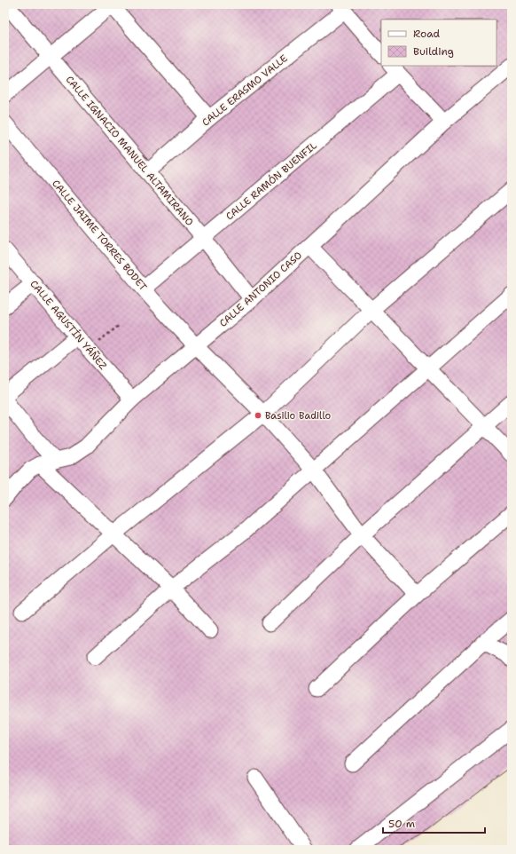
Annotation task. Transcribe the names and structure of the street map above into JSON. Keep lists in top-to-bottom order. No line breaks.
{"streets":{"street":["CALLE ERASMO VALLE","CALLE IGNACIO MANUEL ALTAMIRANO","CALLE RAMÓN BUENFIL","CALLE JAIME TORRES BODET","CALLE ANTONIO CASO","CALLE AGUSTÍN YÁÑEZ"]},"crossings":[["CALLE ERASMO VALLE","CALLE IGNACIO MANUEL ALTAMIRANO"],["CALLE IGNACIO MANUEL ALTAMIRANO","CALLE RAMÓN BUENFIL"],["CALLE IGNACIO MANUEL ALTAMIRANO","CALLE ANTONIO CASO"],["CALLE RAMÓN BUENFIL","CALLE JAIME TORRES BODET"],["CALLE JAIME TORRES BODET","CALLE ANTONIO CASO"],["CALLE ANTONIO CASO","CALLE AGUSTÍN YÁÑEZ"]],"places":["Basilio Badillo"],"legend":["Road","Building"],"scale_bar":"50 m"}
